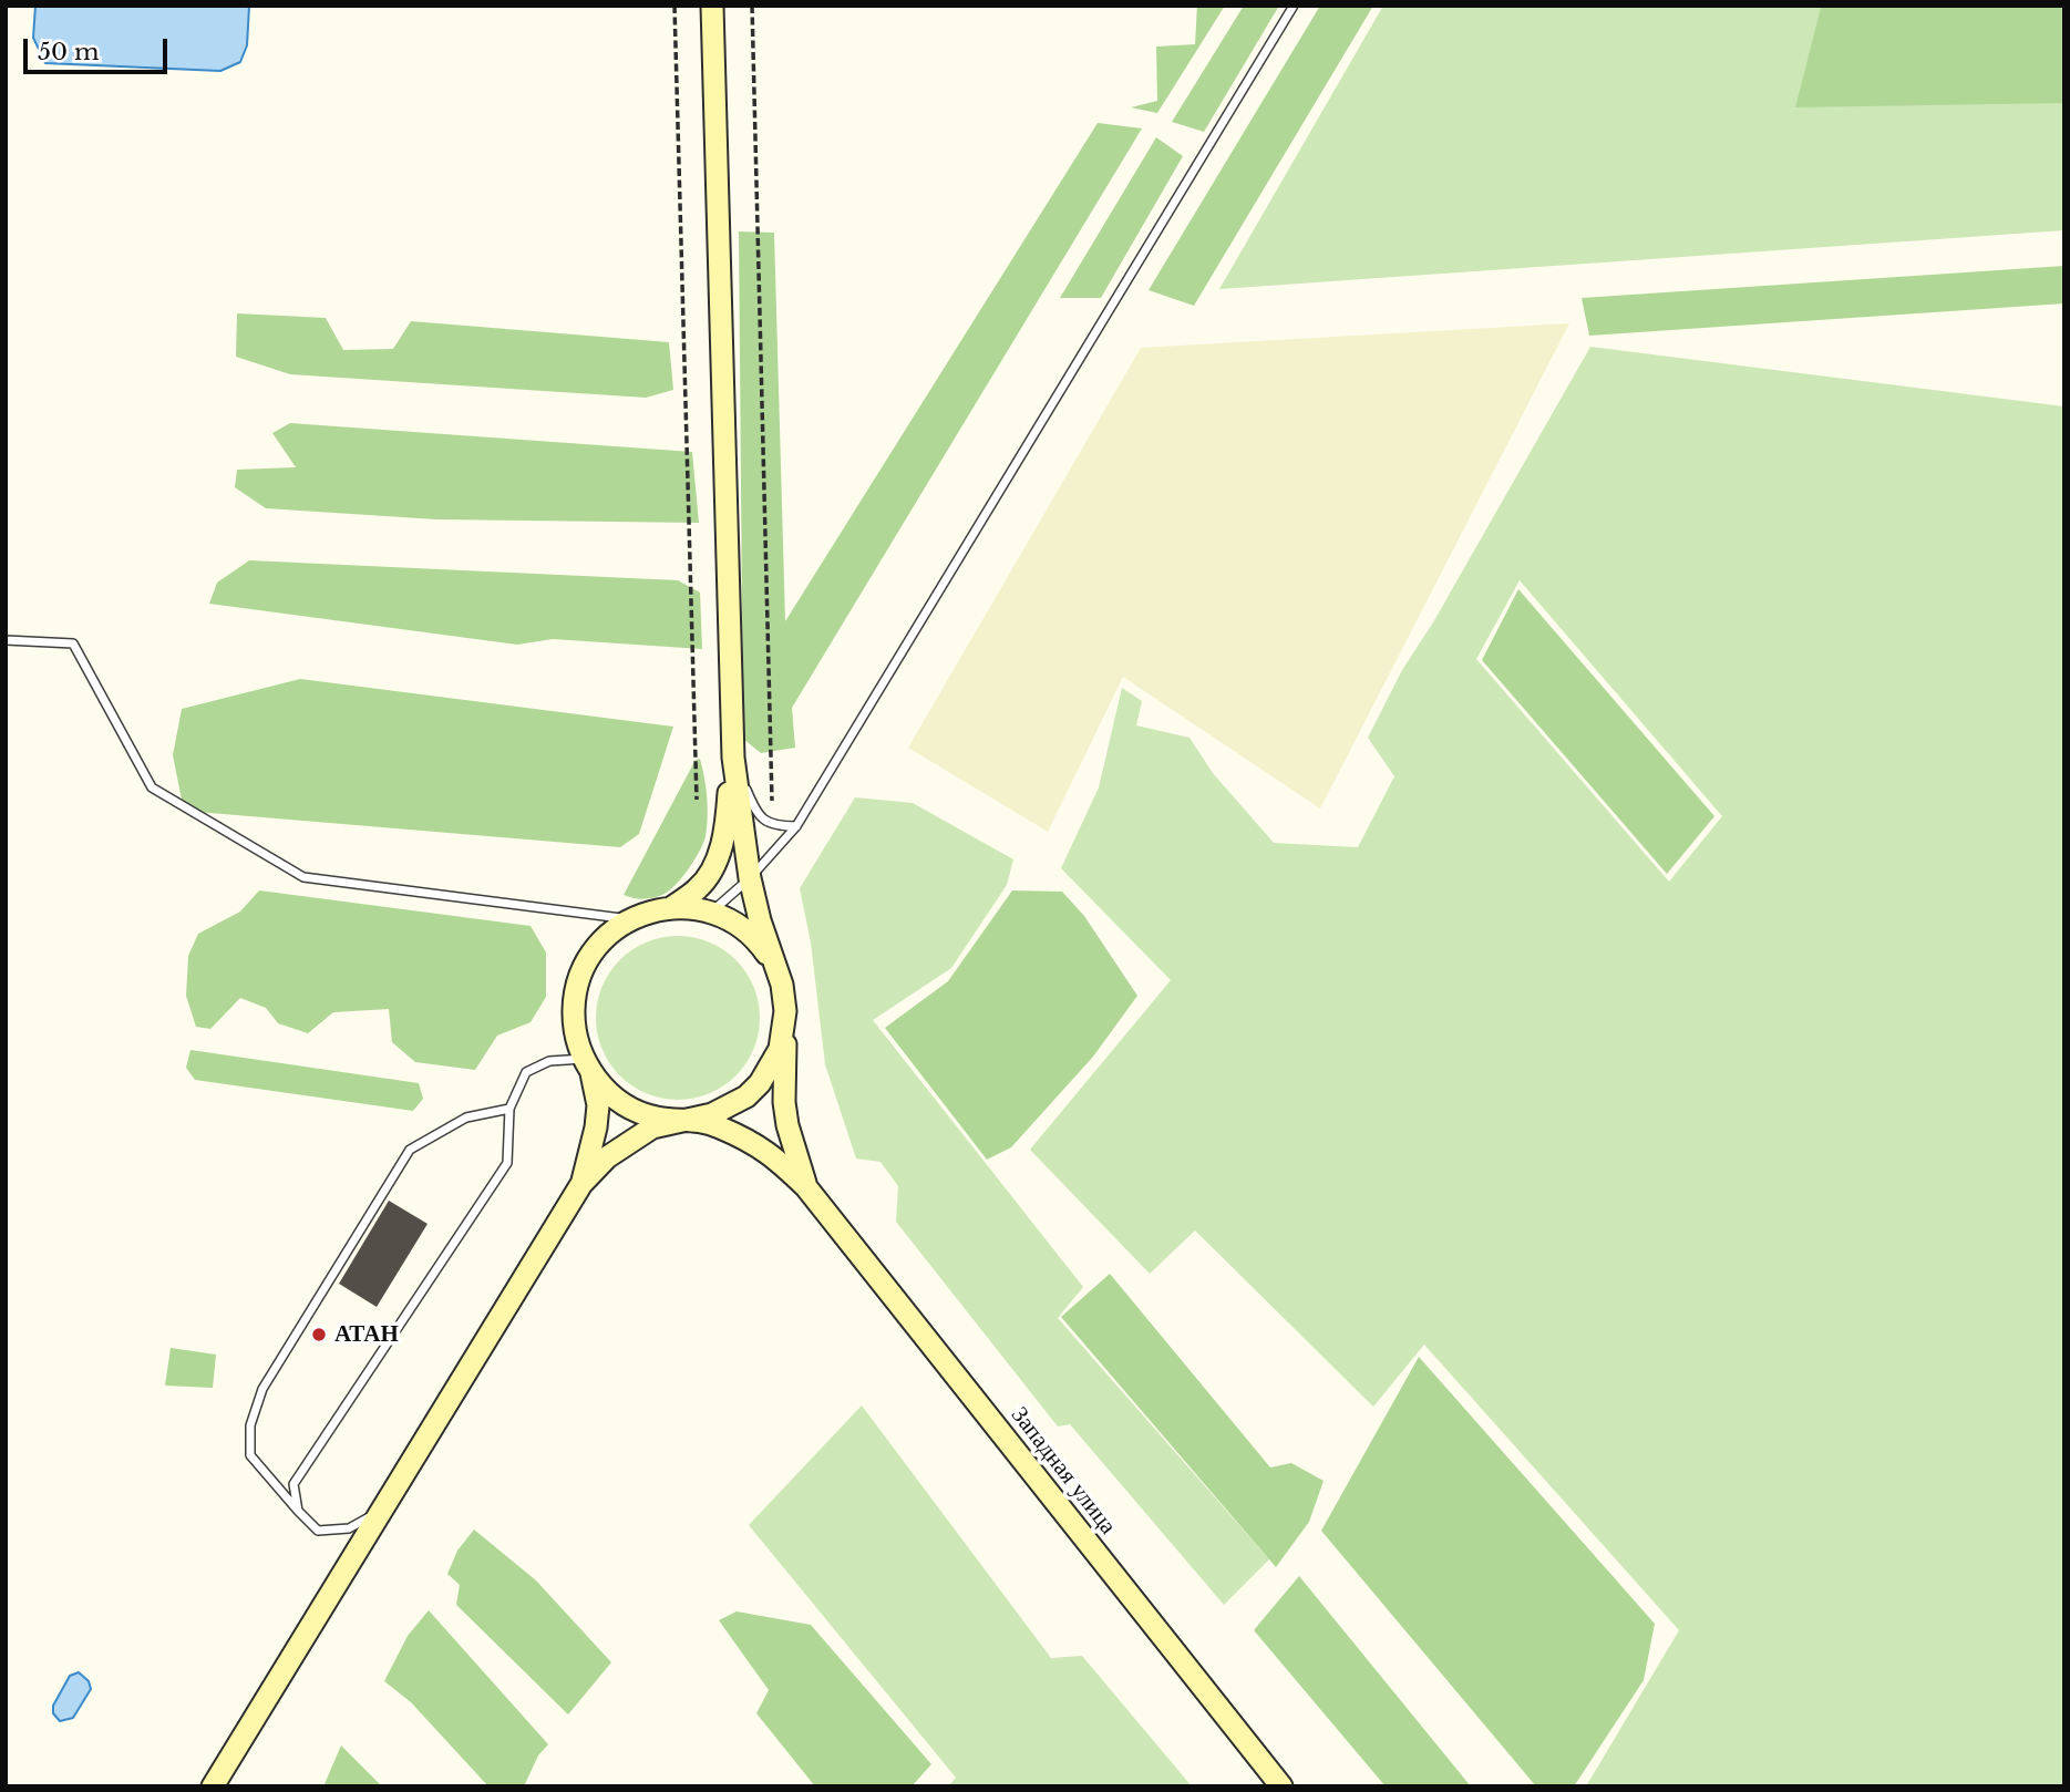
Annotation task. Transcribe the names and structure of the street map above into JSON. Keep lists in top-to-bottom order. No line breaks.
{"streets":{"main road":["Западная улица"]},"places":["АТАН"],"scale_bar":"50 m"}
